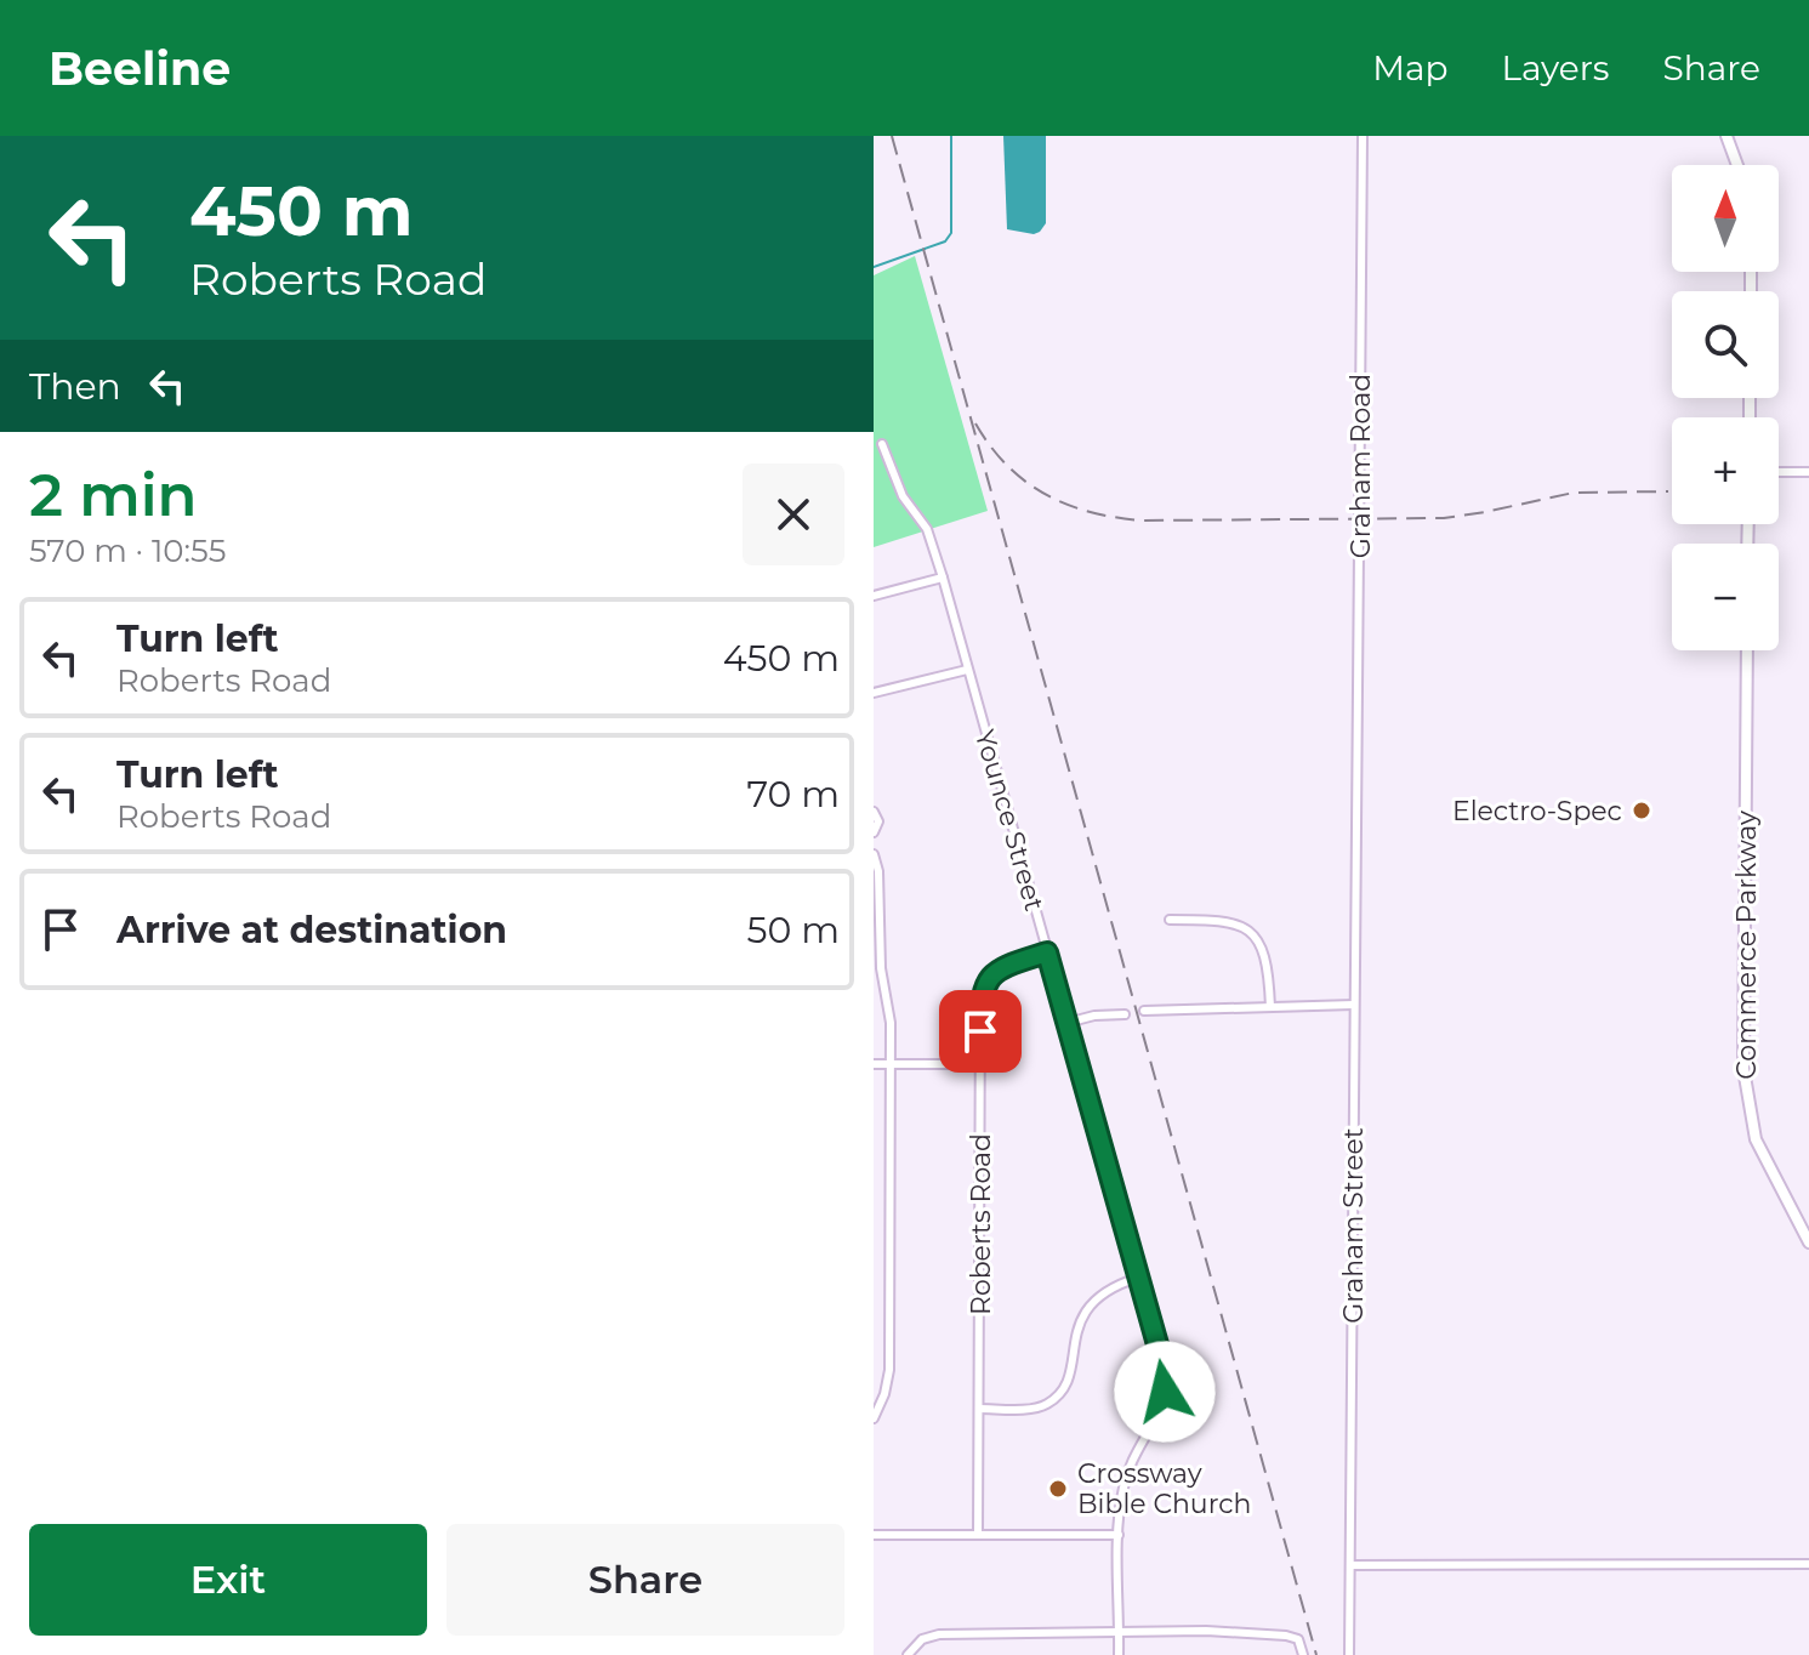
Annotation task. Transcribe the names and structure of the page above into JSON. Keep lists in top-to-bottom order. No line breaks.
{"streets":{"street":["Graham Road","Younce Street","Commerce Parkway","Roberts Road","Graham Street"]},"crossings":[["Graham Road","Graham Street"],["Younce Street","Roberts Road"]],"places":["Electro-Spec","Crossway Bible Church"],"north":"top","page":{"header":"Beeline","nav":["Map","Layers","Share"],"turn":["450 m","Roberts Road"],"map_buttons":["+","−"],"then":"Then","heading":["2 min","570 m · 10:55"],"list":[{"name":"Turn left","note":"Roberts Road","value":"450 m"},{"name":"Turn left","note":"Roberts Road","value":"70 m"},{"name":"Arrive at destination","value":"50 m"}],"buttons":["Exit","Share"]}}
